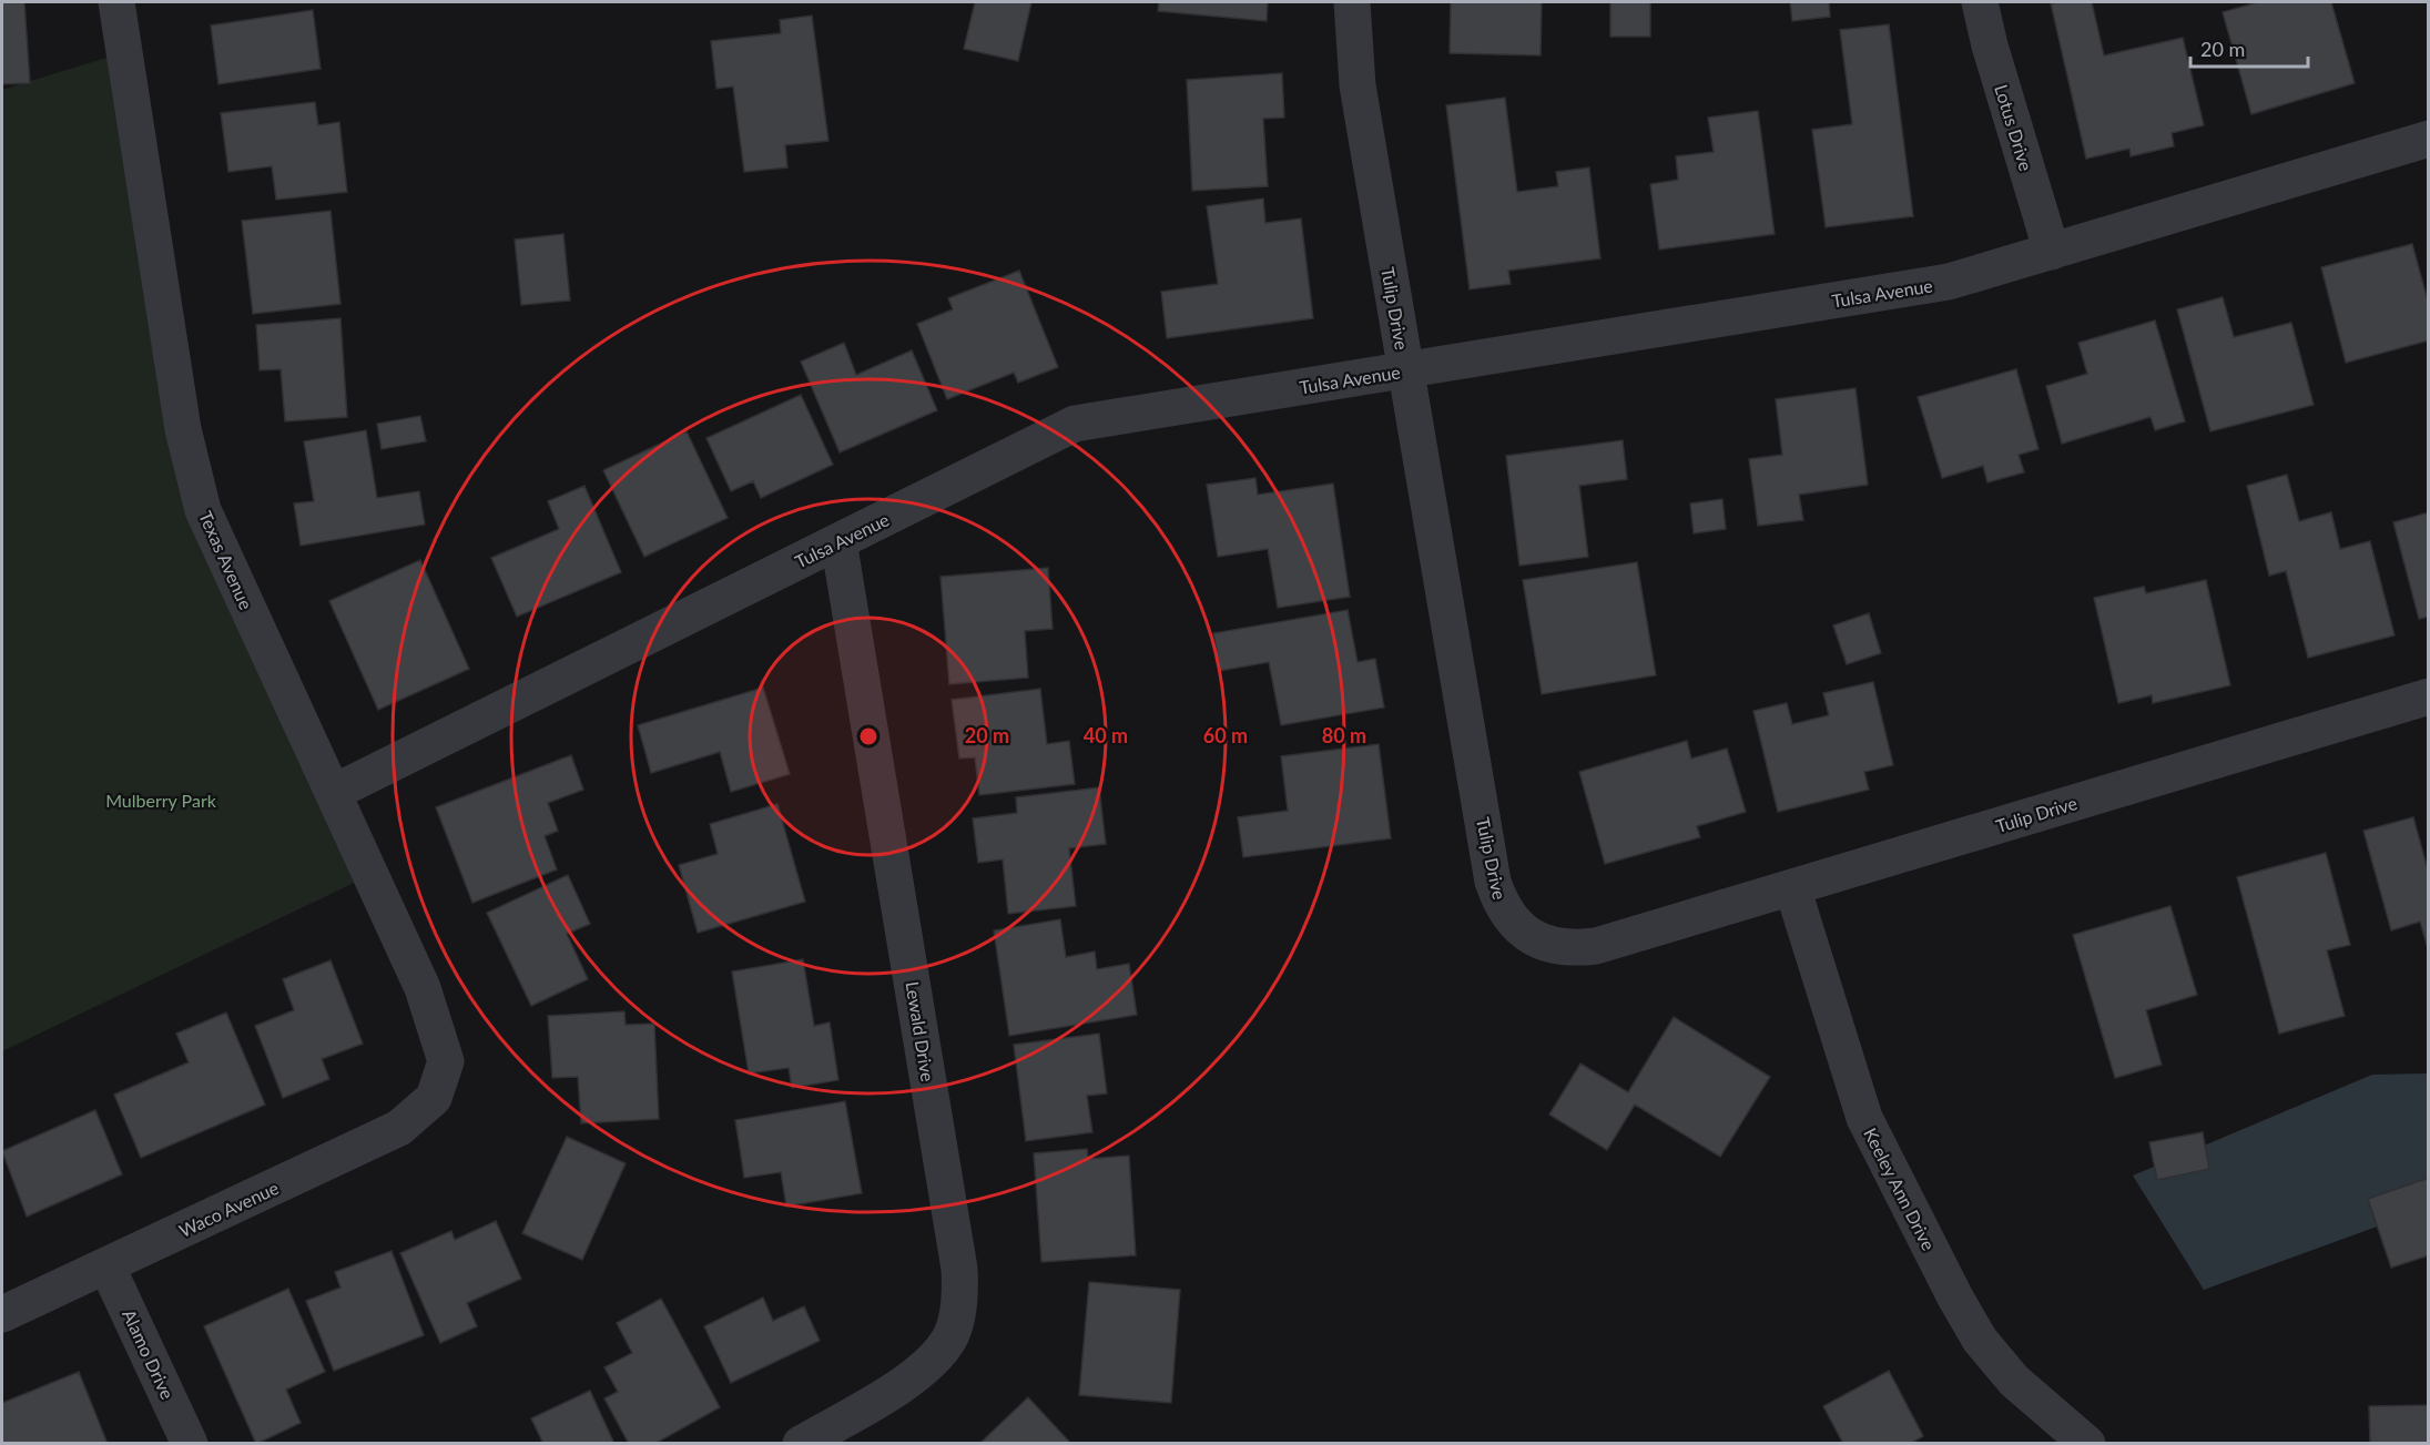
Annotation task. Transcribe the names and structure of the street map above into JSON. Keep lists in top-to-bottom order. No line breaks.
{"streets":{"street":["Lotus Drive","Tulsa Avenue","Tulip Drive","Texas Avenue","Lewald Drive","Keeley Ann Drive","Waco Avenue","Alamo Drive"]},"crossings":[["Lotus Drive","Tulsa Avenue"],["Tulsa Avenue","Tulip Drive"],["Tulsa Avenue","Texas Avenue"],["Tulsa Avenue","Lewald Drive"],["Tulip Drive","Keeley Ann Drive"],["Texas Avenue","Waco Avenue"],["Waco Avenue","Alamo Drive"]],"parks":["Mulberry Park"],"scale_bar":"20 m","rings":["20 m","40 m","60 m","80 m"]}
